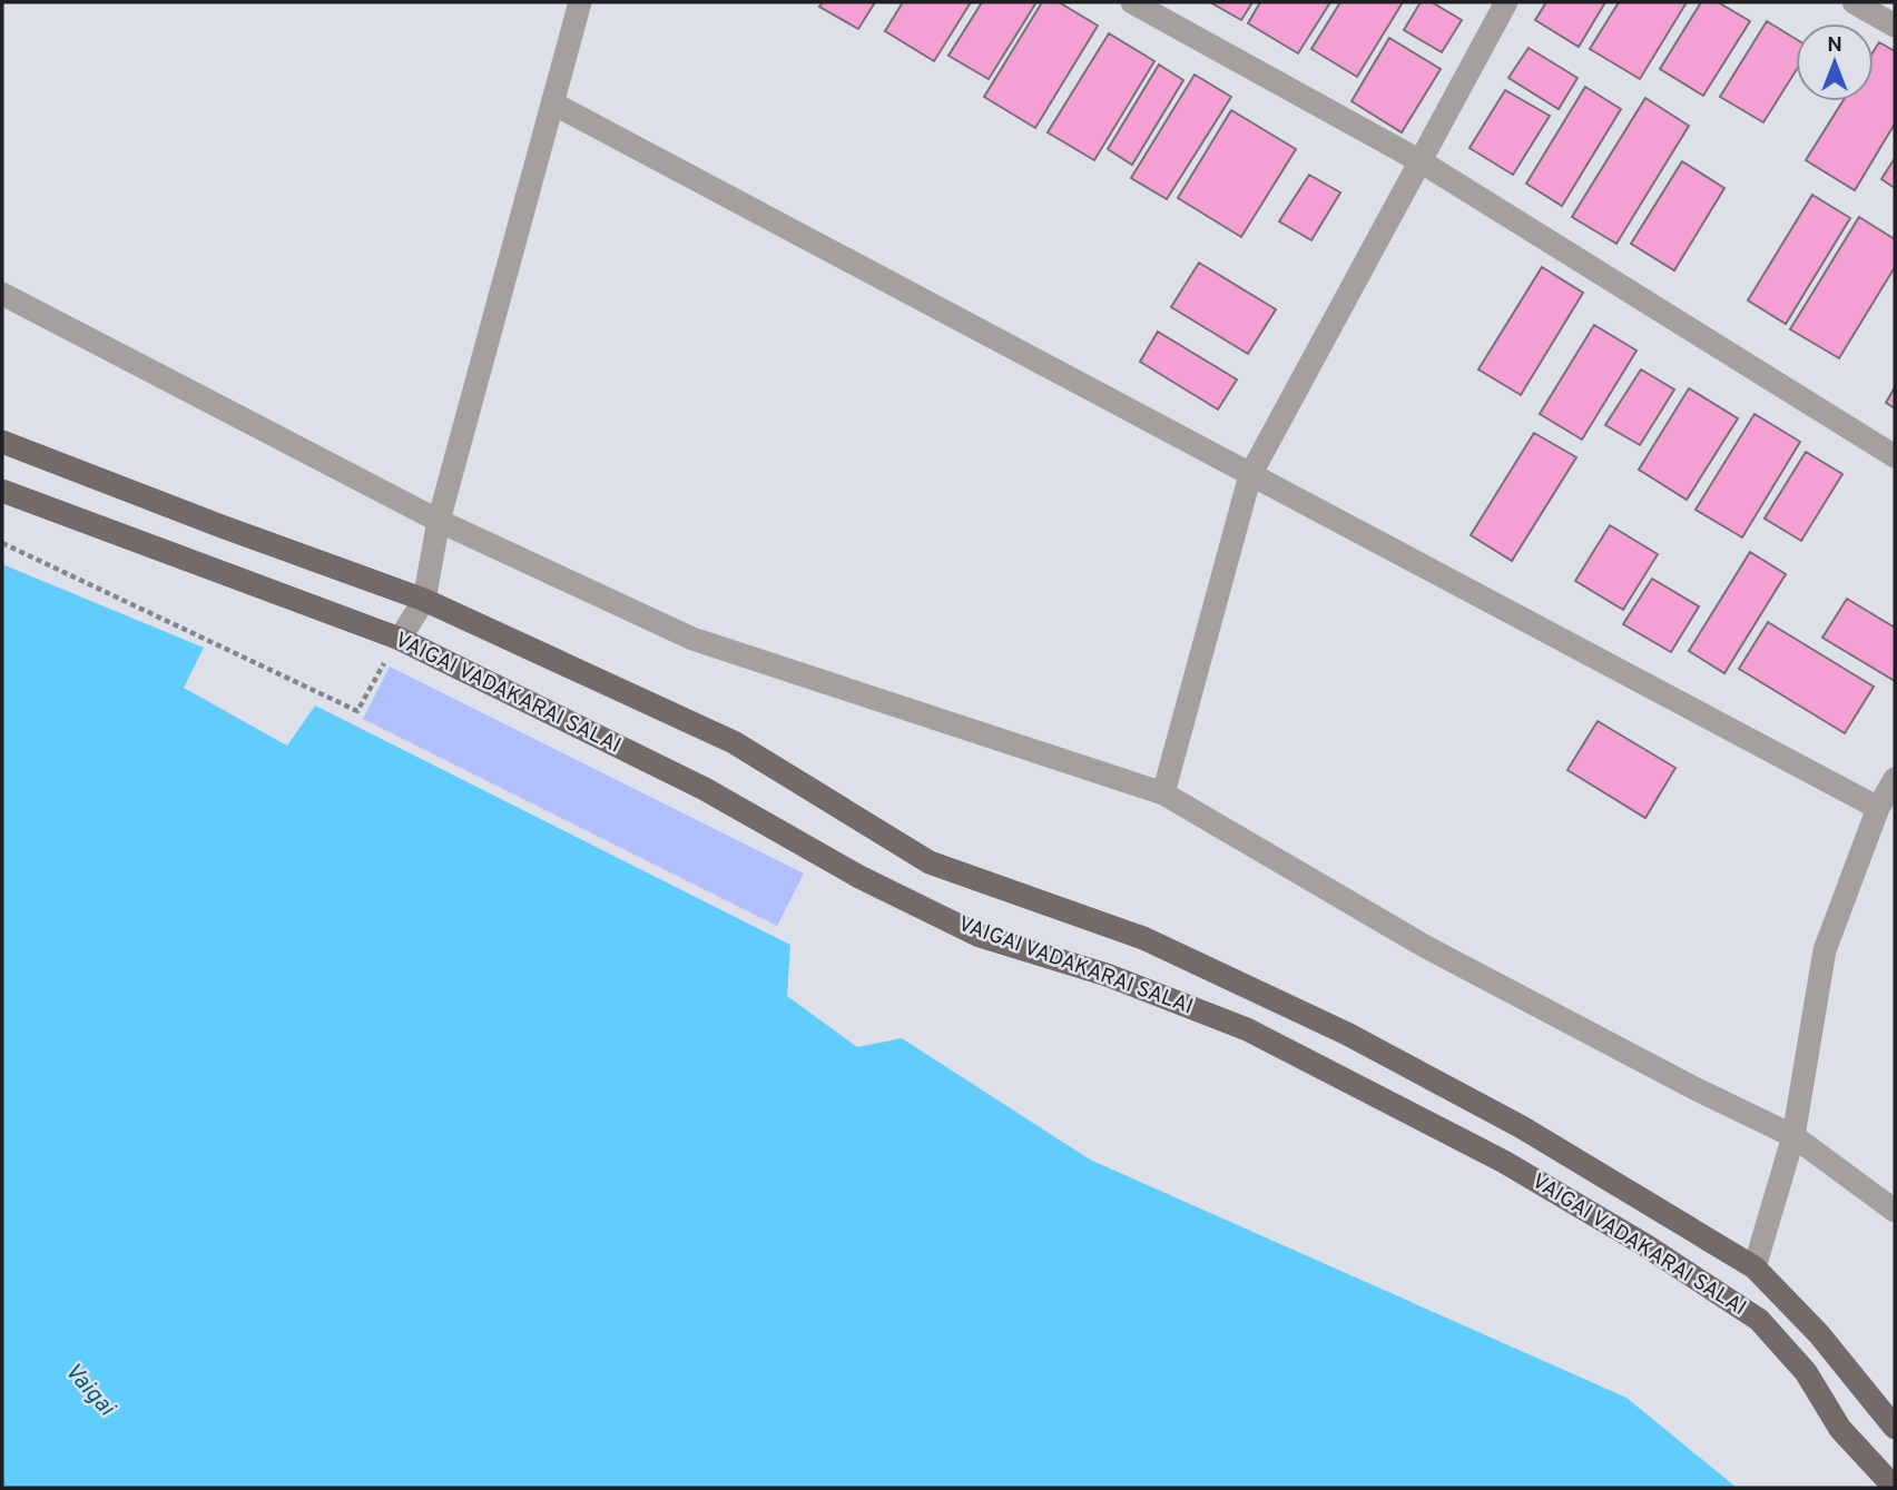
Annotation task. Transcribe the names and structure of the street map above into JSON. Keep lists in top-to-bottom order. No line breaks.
{"streets":{"main road":["VAIGAI VADAKARAI SALAI"]},"water":["Vaigai"],"north":"top"}
